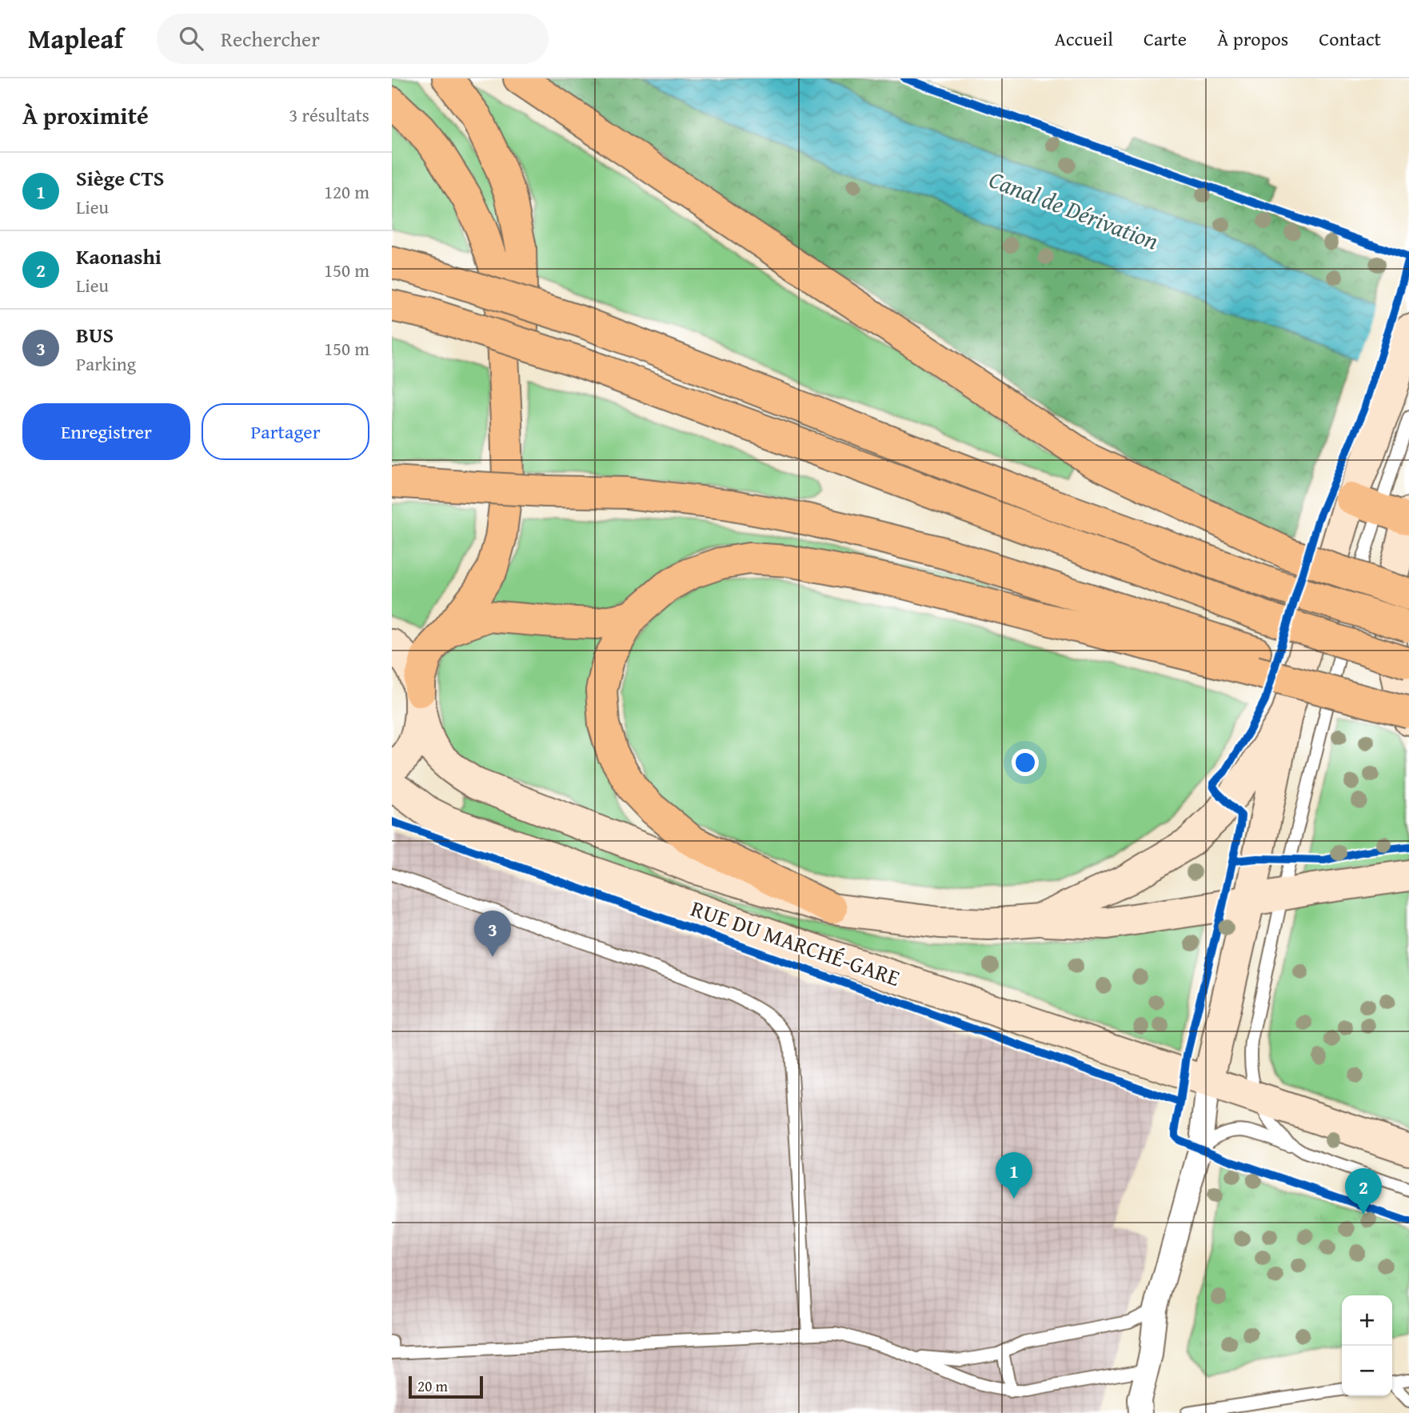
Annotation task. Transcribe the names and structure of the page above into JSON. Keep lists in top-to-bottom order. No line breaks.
{"streets":{"main road":["RUE DU MARCHÉ-GARE"]},"water":["Canal de Dérivation"],"scale_bar":"20 m","page":{"header":"Mapleaf","search":"Rechercher","nav":["Accueil","Carte","À propos","Contact"],"heading":["À proximité","3 résultats"],"list":[{"mark":"1","name":"Siège CTS","note":"Lieu","value":"120 m"},{"mark":"2","name":"Kaonashi","note":"Lieu","value":"150 m"},{"mark":"3","name":"BUS","note":"Parking","value":"150 m"}],"buttons":["Enregistrer","Partager"],"pins":["3","1","2"],"map_buttons":["+","−"],"scale":"20 m"}}
